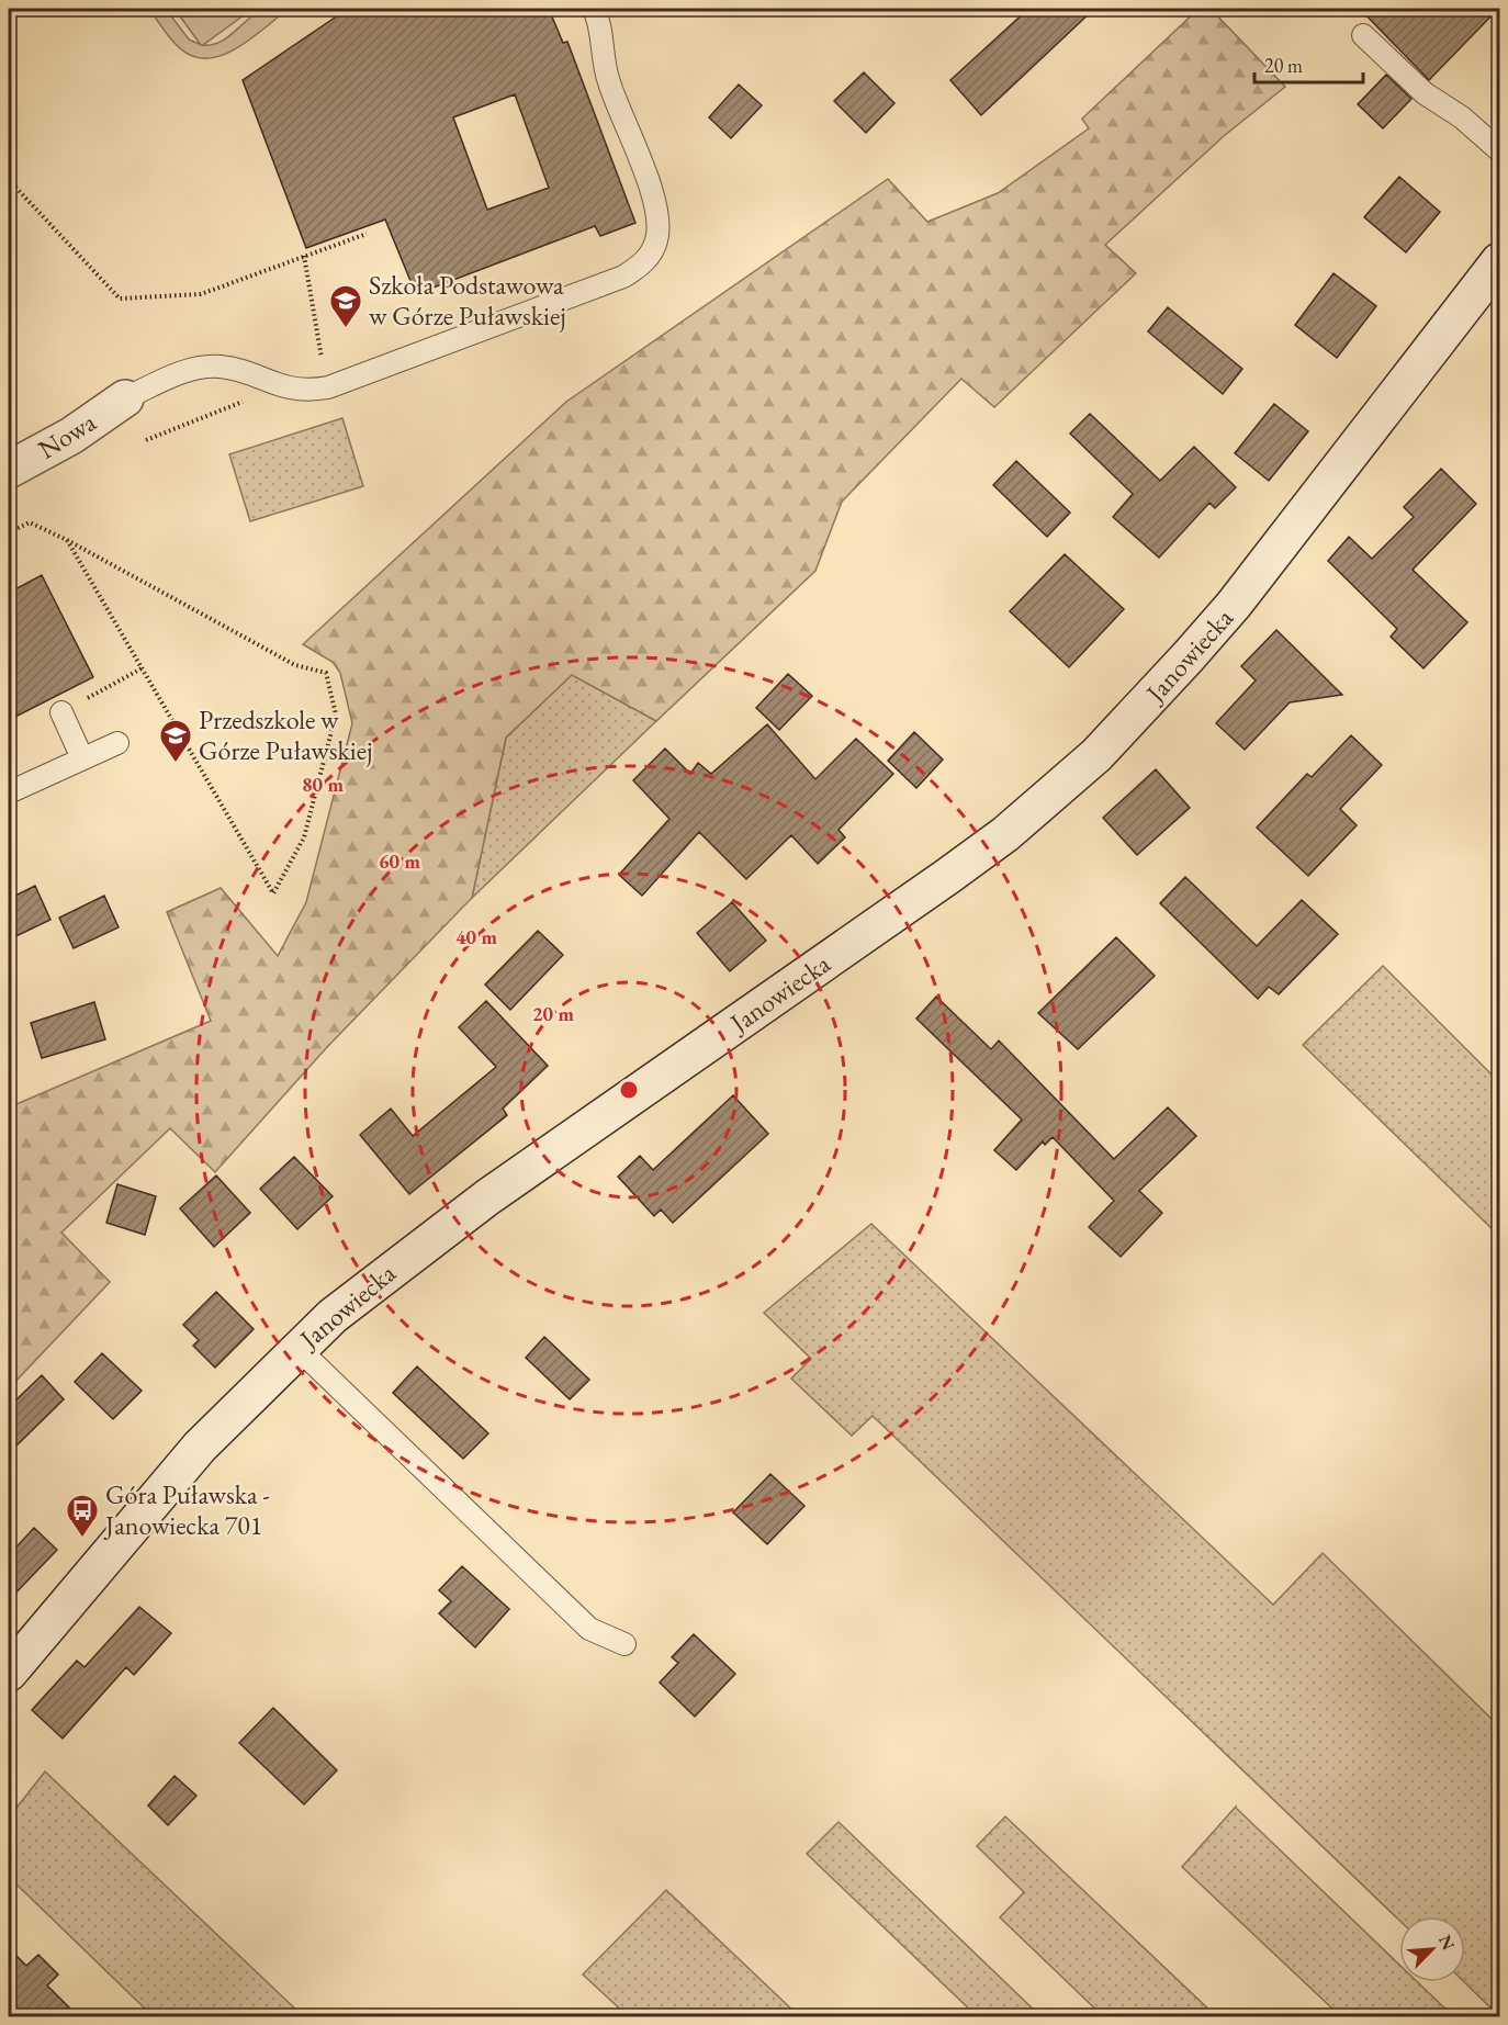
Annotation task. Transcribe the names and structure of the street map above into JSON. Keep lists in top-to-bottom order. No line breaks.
{"streets":{"street":["Nowa","Janowiecka"]},"places":{"school or university":["Szkoła Podstawowa w Górze Puławskiej","Przedszkole w Górze Puławskiej"],"bus stop":["Góra Puławska - Janowiecka 701"]},"scale_bar":"20 m","north":"top right","rings":["80 m","60 m","40 m","20 m"]}
